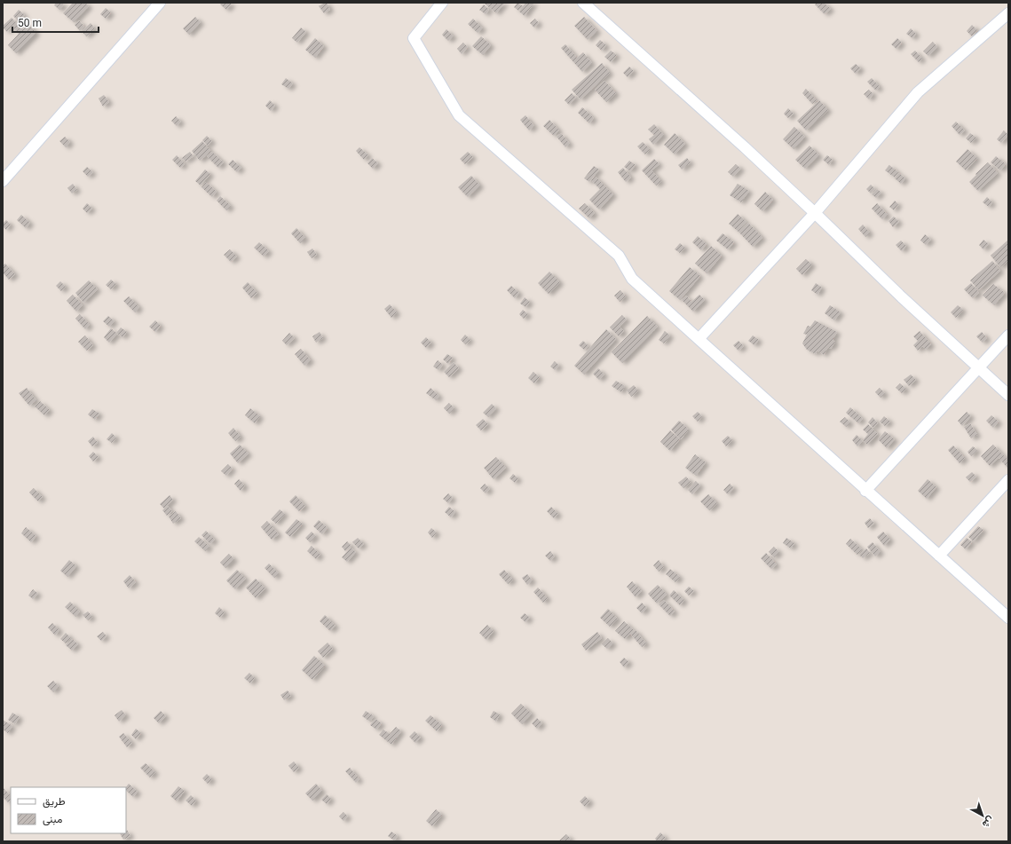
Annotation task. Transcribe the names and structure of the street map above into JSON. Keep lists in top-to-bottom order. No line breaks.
{"legend":["طريق","مبنى"],"scale_bar":"50 m","north":"bottom right"}
